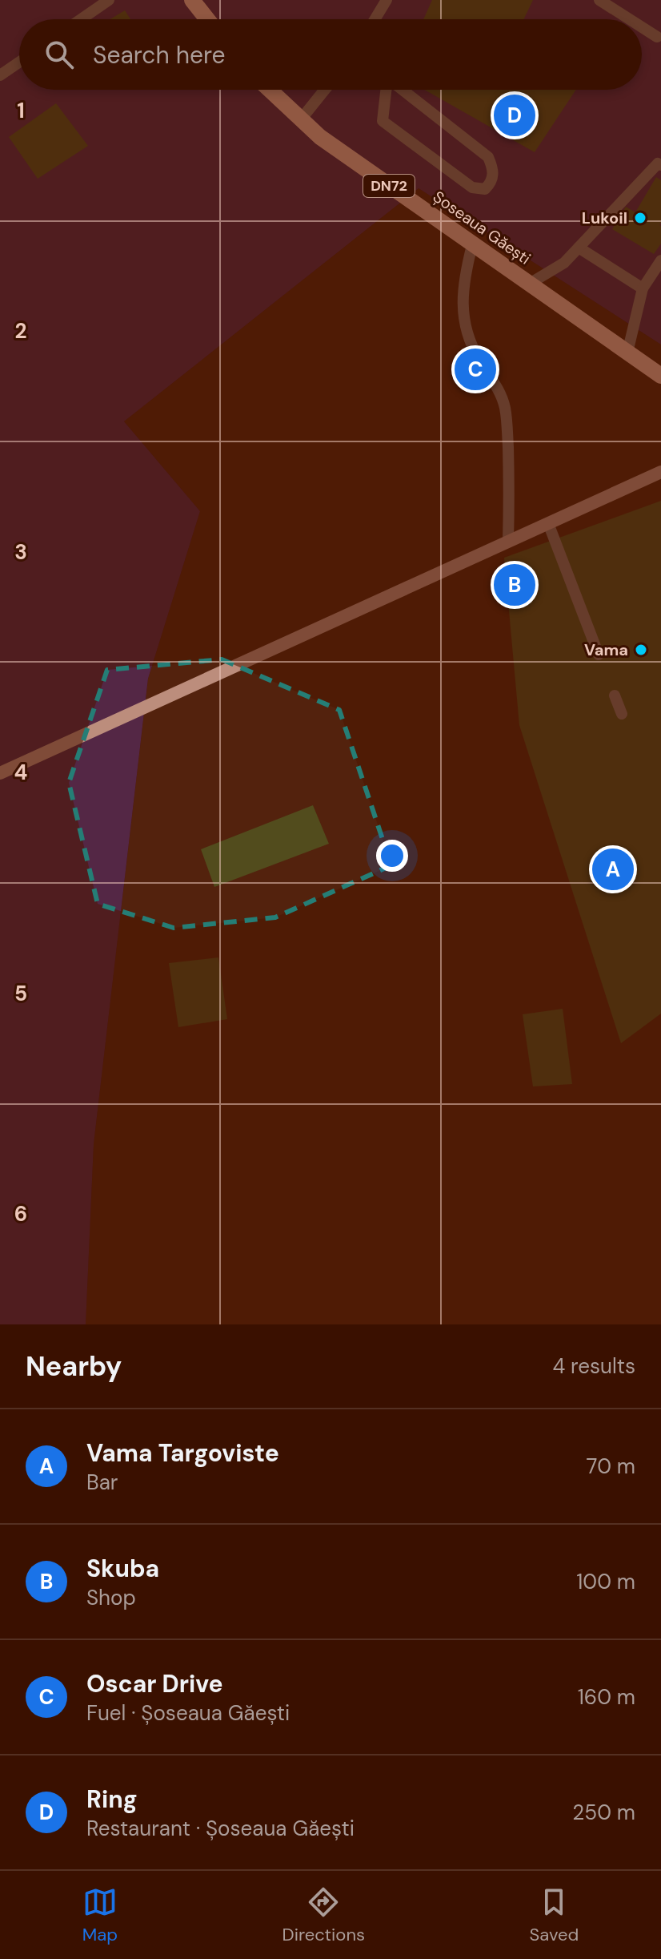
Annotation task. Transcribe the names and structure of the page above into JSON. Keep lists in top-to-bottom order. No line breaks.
{"streets":{"main road":["DN72","Șoseaua Găești"]},"places":["Lukoil","Vama"],"page":{"search":"Search here","pins":["D","C","B","A"],"heading":["Nearby","4 results"],"list":[{"mark":"A","name":"Vama Targoviste","note":"Bar","value":"70 m"},{"mark":"B","name":"Skuba","note":"Shop","value":"100 m"},{"mark":"C","name":"Oscar Drive","note":"Fuel · Șoseaua Găești","value":"160 m"},{"mark":"D","name":"Ring","note":"Restaurant · Șoseaua Găești","value":"250 m"}],"nav":["Map","Directions","Saved"]},"grid":{"rows":["1","2","3","4","5","6"]}}
